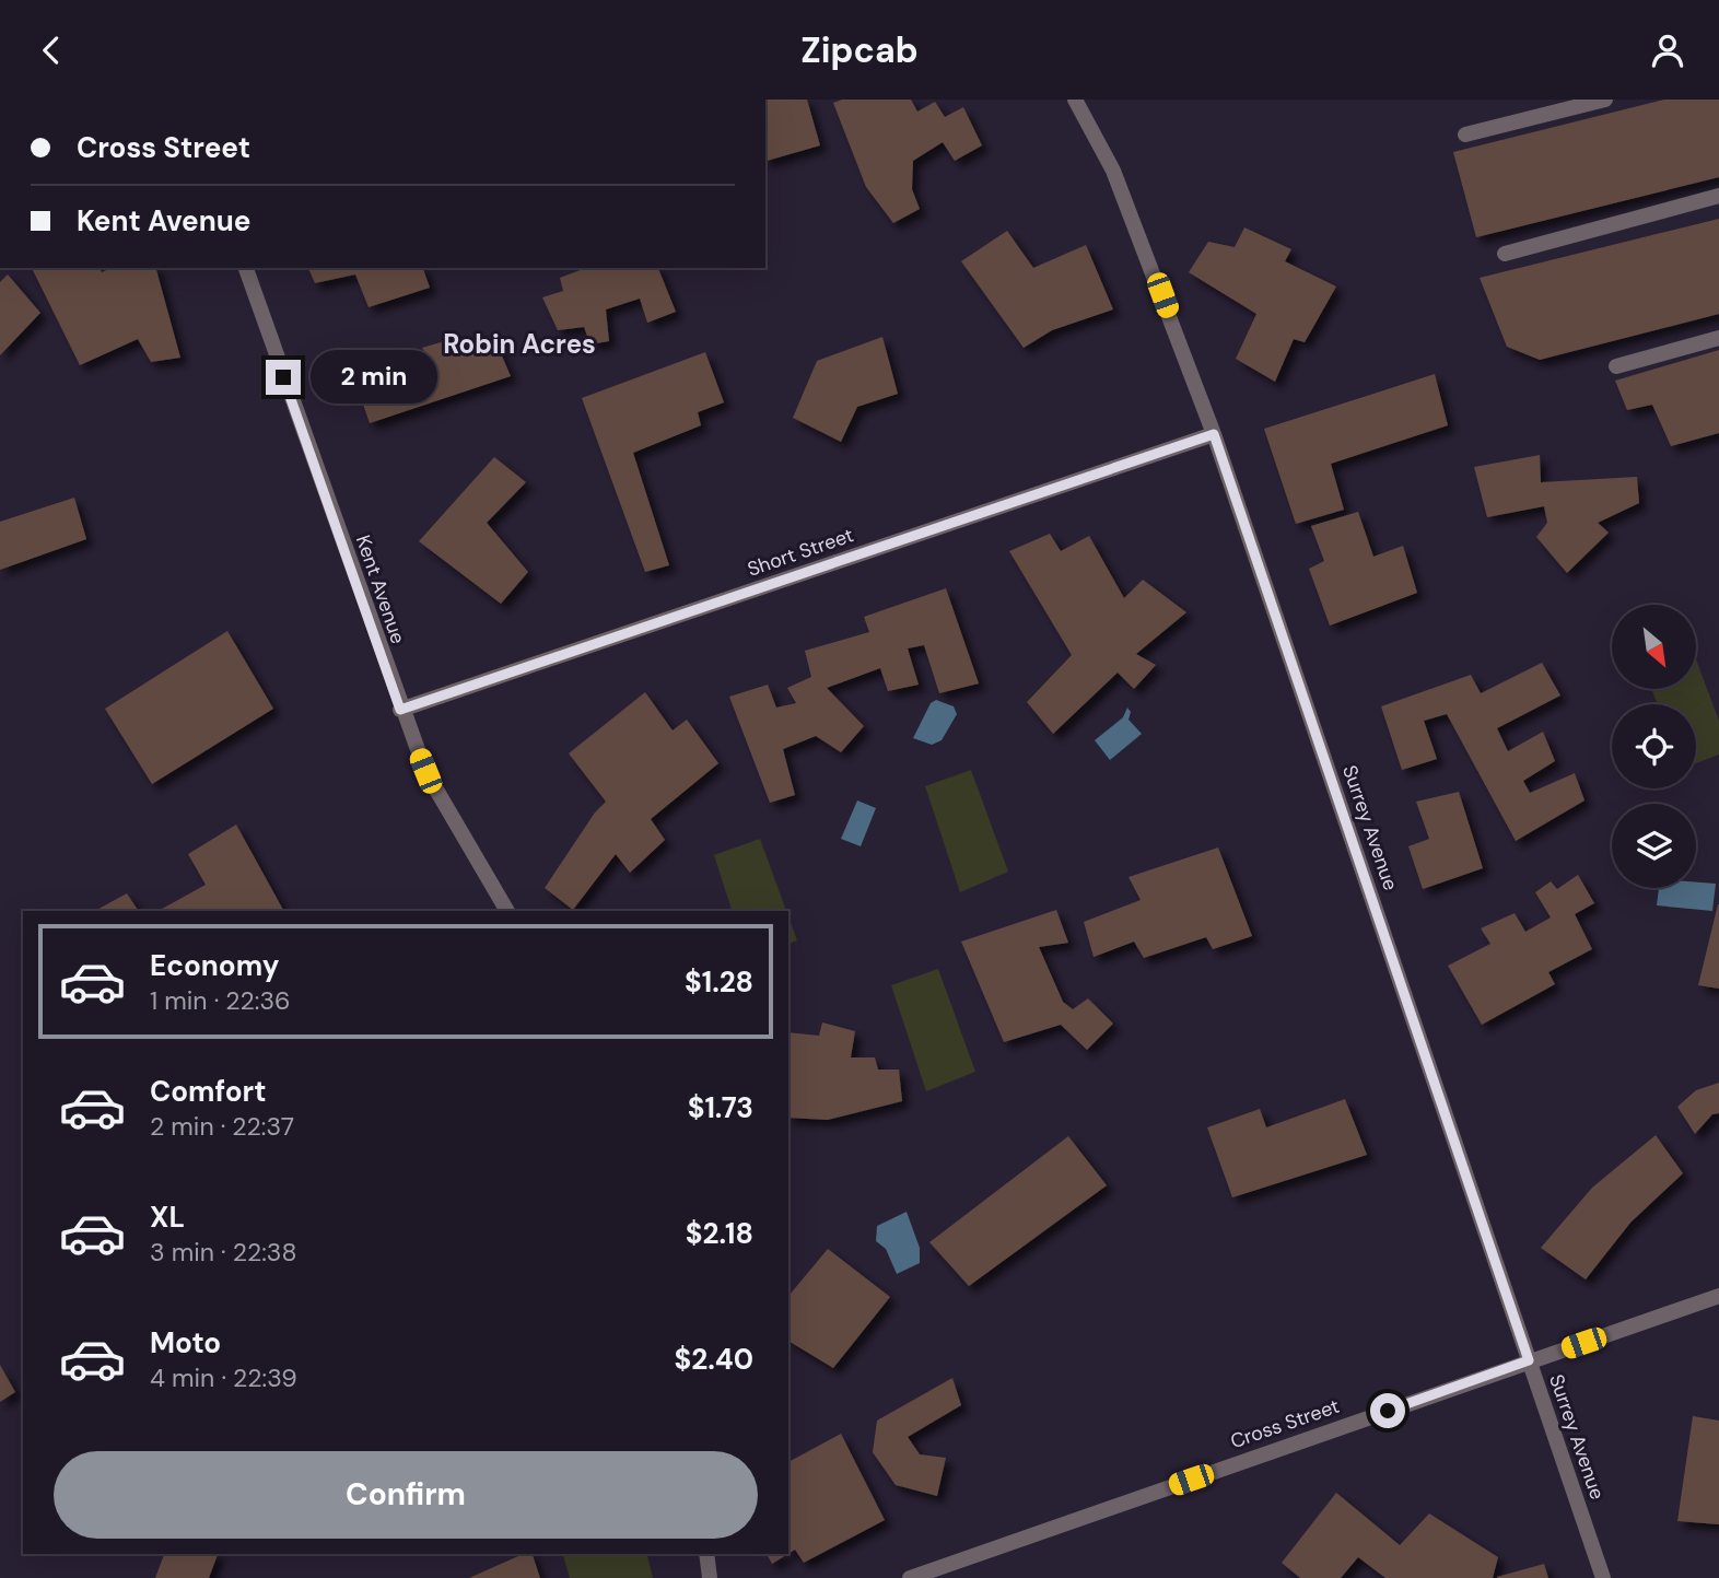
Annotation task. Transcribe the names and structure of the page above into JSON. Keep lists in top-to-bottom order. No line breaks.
{"streets":{"street":["Short Street","Kent Avenue","Surrey Avenue","Cross Street"]},"crossings":[["Short Street","Kent Avenue"],["Short Street","Surrey Avenue"],["Surrey Avenue","Cross Street"]],"districts":["Robin Acres"],"north":"bottom right","page":{"header":"Zipcab","banner":["Cross Street","Kent Avenue"],"bubble":"2 min","list":[{"name":"Economy","note":"1 min · 22:36","value":"$1.28"},{"name":"Comfort","note":"2 min · 22:37","value":"$1.73"},{"name":"XL","note":"3 min · 22:38","value":"$2.18"},{"name":"Moto","note":"4 min · 22:39","value":"$2.40"}],"buttons":"Confirm"}}
